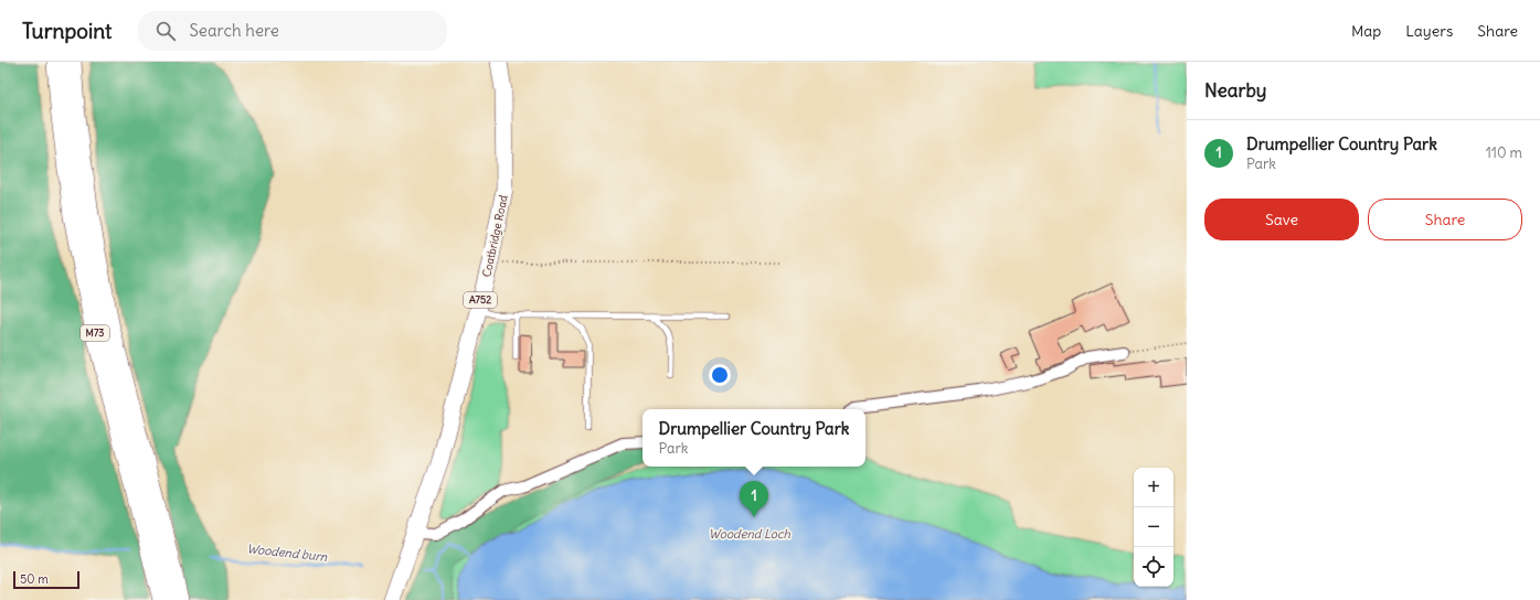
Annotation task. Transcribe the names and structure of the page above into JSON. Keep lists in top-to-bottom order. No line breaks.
{"streets":{"highway":["M73"],"main road":["Coatbridge Road","A752"]},"crossings":[["Coatbridge Road","A752"]],"water":["Woodend Loch","Woodend burn"],"scale_bar":"50 m","page":{"header":"Turnpoint","search":"Search here","nav":["Map","Layers","Share"],"heading":"Nearby","list":[{"mark":"1","name":"Drumpellier Country Park","note":"Park","value":"110 m"}],"buttons":["Save","Share"],"popup":["Drumpellier Country Park","Park"],"map_buttons":["+","−"],"pins":"1","scale":"50 m"}}
